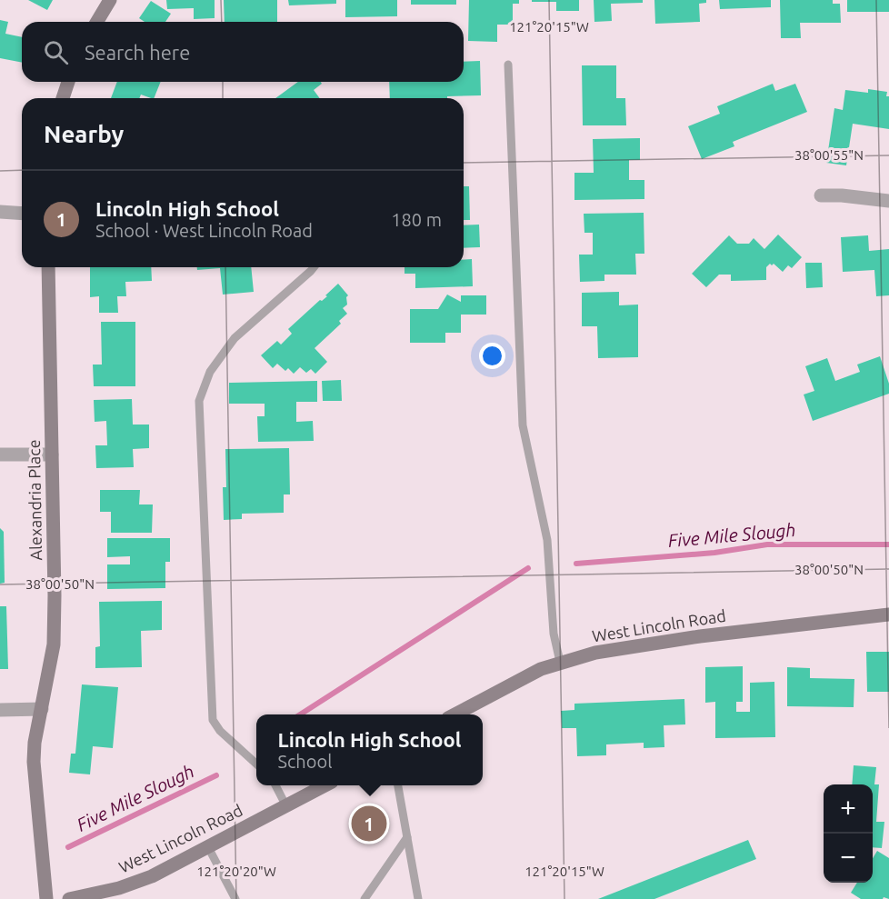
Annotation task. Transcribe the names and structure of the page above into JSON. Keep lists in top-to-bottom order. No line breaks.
{"streets":{"street":["Alexandria Place","West Lincoln Road"]},"water":["Five Mile Slough"],"page":{"search":"Search here","heading":"Nearby","list":[{"mark":"1","name":"Lincoln High School","note":"School · West Lincoln Road","value":"180 m"}],"popup":["Lincoln High School","School"],"map_buttons":["+","−"],"pins":"1"},"coordinates":["121°20'15\"W","38°00'55\"N","38°00'50\"N","121°20'20\"W"]}
